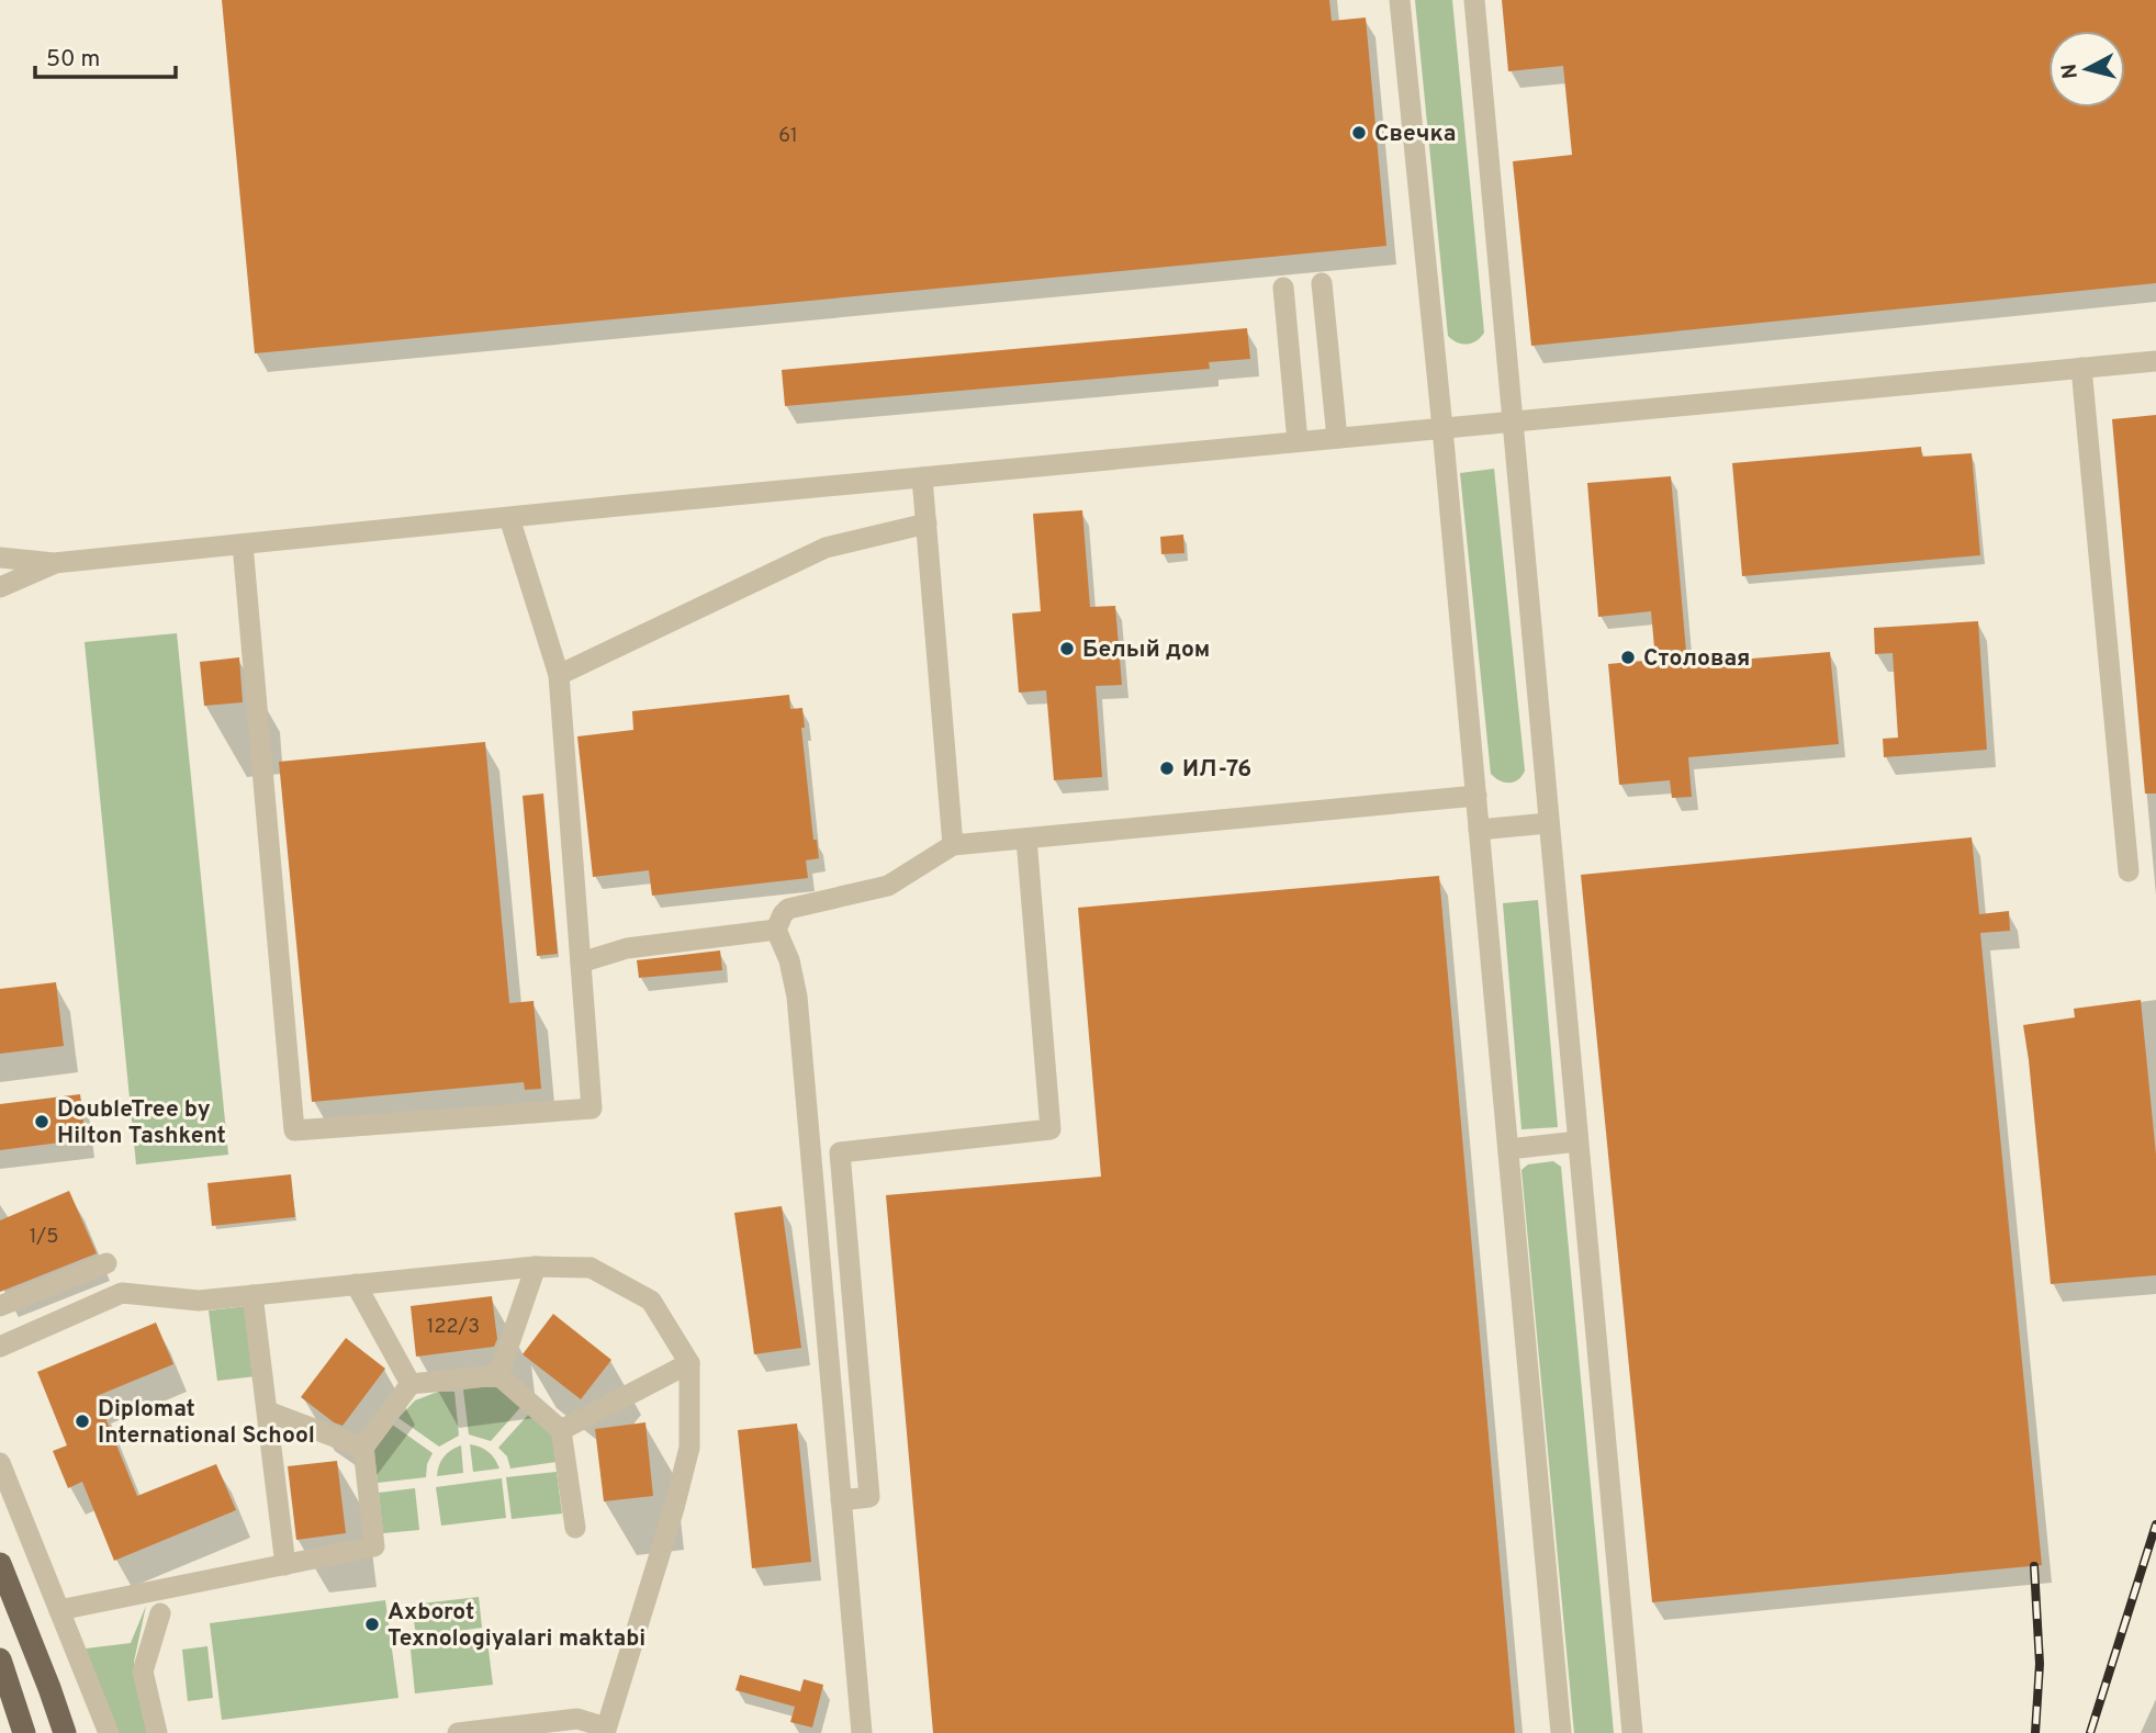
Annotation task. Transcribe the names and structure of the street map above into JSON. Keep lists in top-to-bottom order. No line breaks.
{"places":["Свечка","Белый дом","Столовая","ИЛ-76","DoubleTree by Hilton Tashkent","Diplomat International School","Axborot Texnologiyalari maktabi"],"house_numbers":["61","1/5","122/3"],"scale_bar":"50 m","north":"left"}
